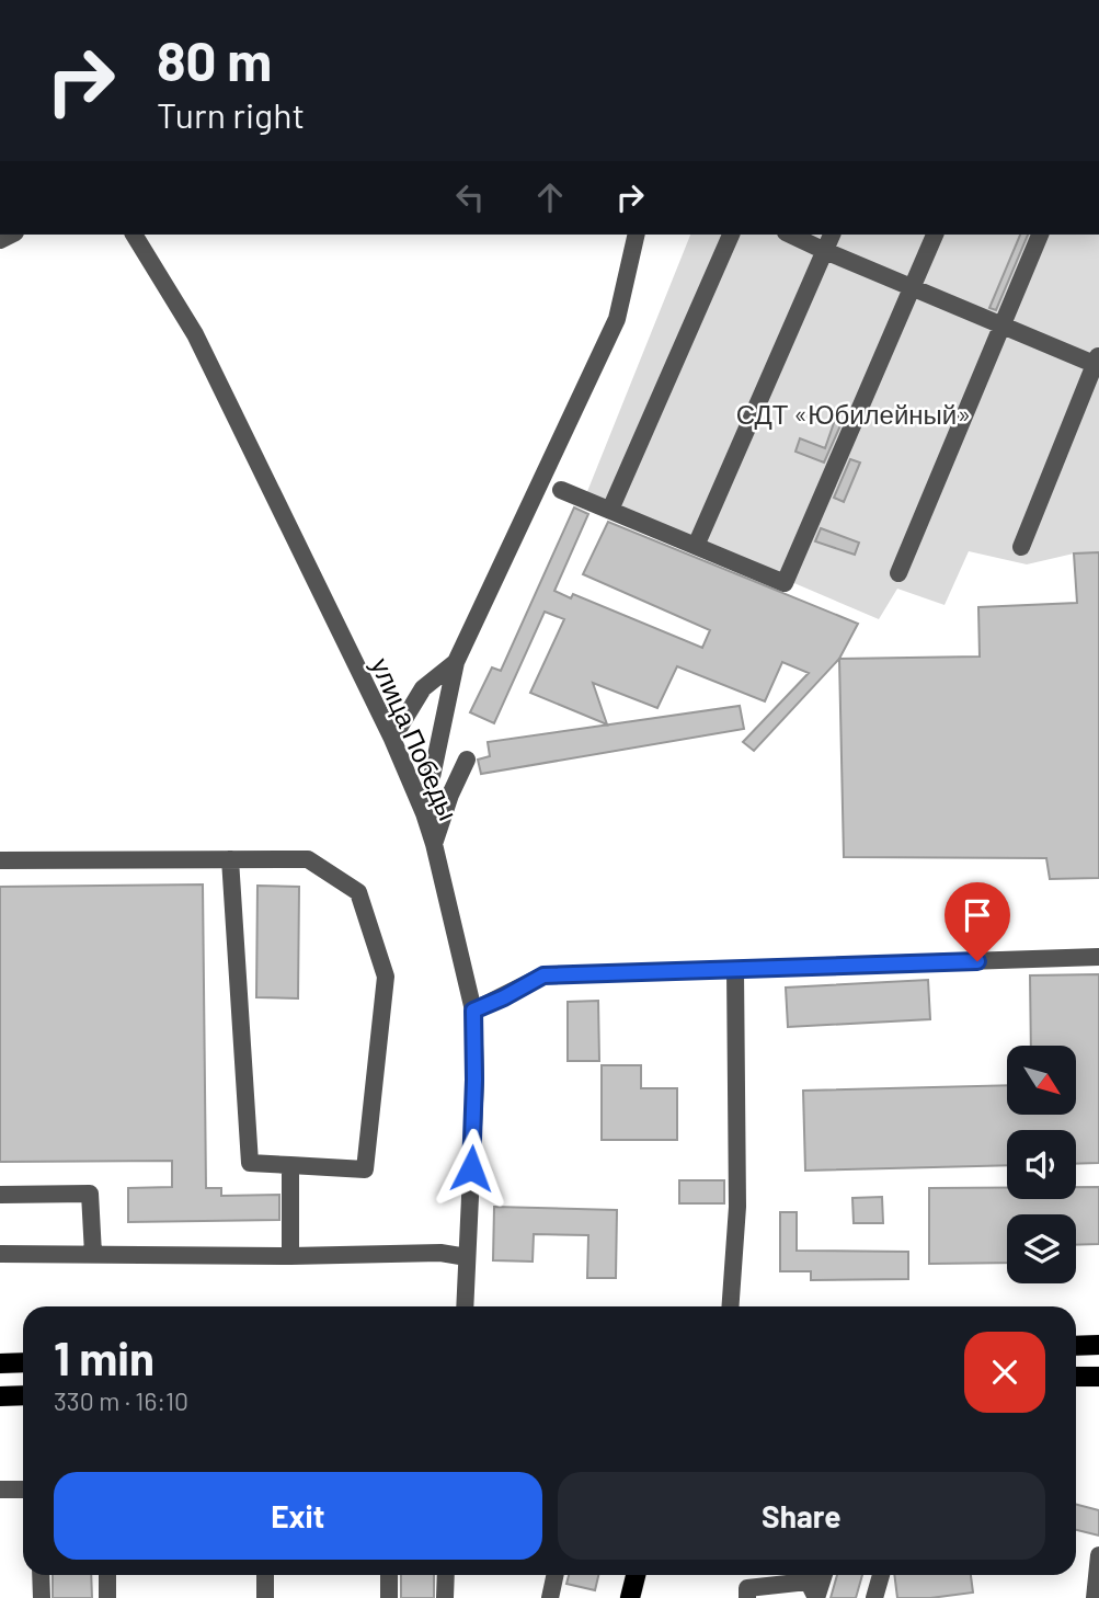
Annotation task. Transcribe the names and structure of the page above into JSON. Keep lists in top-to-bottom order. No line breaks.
{"streets":{"street":["улица Победы"]},"parks":["СДТ «Юбилейный»"],"north":"bottom right","page":{"turn":["80 m","Turn right"],"heading":["1 min","330 m · 16:10"],"buttons":["Exit","Share"]}}
